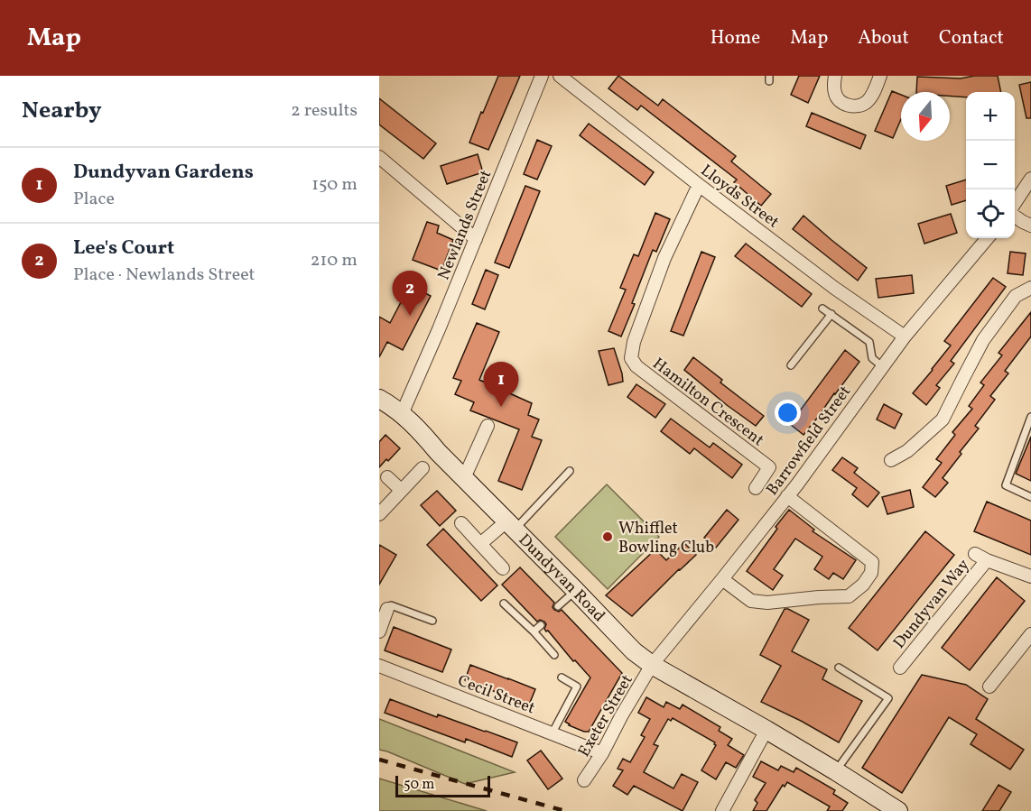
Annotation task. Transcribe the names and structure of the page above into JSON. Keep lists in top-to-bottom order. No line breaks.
{"streets":{"main road":["Dundyvan Road"],"street":["Lloyds Street","Newlands Street","Hamilton Crescent","Barrowfield Street","Dundyvan Way","Cecil Street","Exeter Street"]},"crossings":[["Lloyds Street","Hamilton Crescent"],["Lloyds Street","Barrowfield Street"],["Newlands Street","Dundyvan Road"],["Barrowfield Street","Dundyvan Road"],["Barrowfield Street","Exeter Street"],["Dundyvan Road","Exeter Street"],["Cecil Street","Exeter Street"]],"places":["Whifflet Bowling Club"],"scale_bar":"50 m","north":"bottom","page":{"header":"Map","nav":["Home","Map","About","Contact"],"heading":["Nearby","2 results"],"map_buttons":["+","−"],"list":[{"mark":"1","name":"Dundyvan Gardens","note":"Place","value":"150 m"},{"mark":"2","name":"Lee's Court","note":"Place · Newlands Street","value":"210 m"}],"pins":["2","1"],"scale":"50 m"}}
